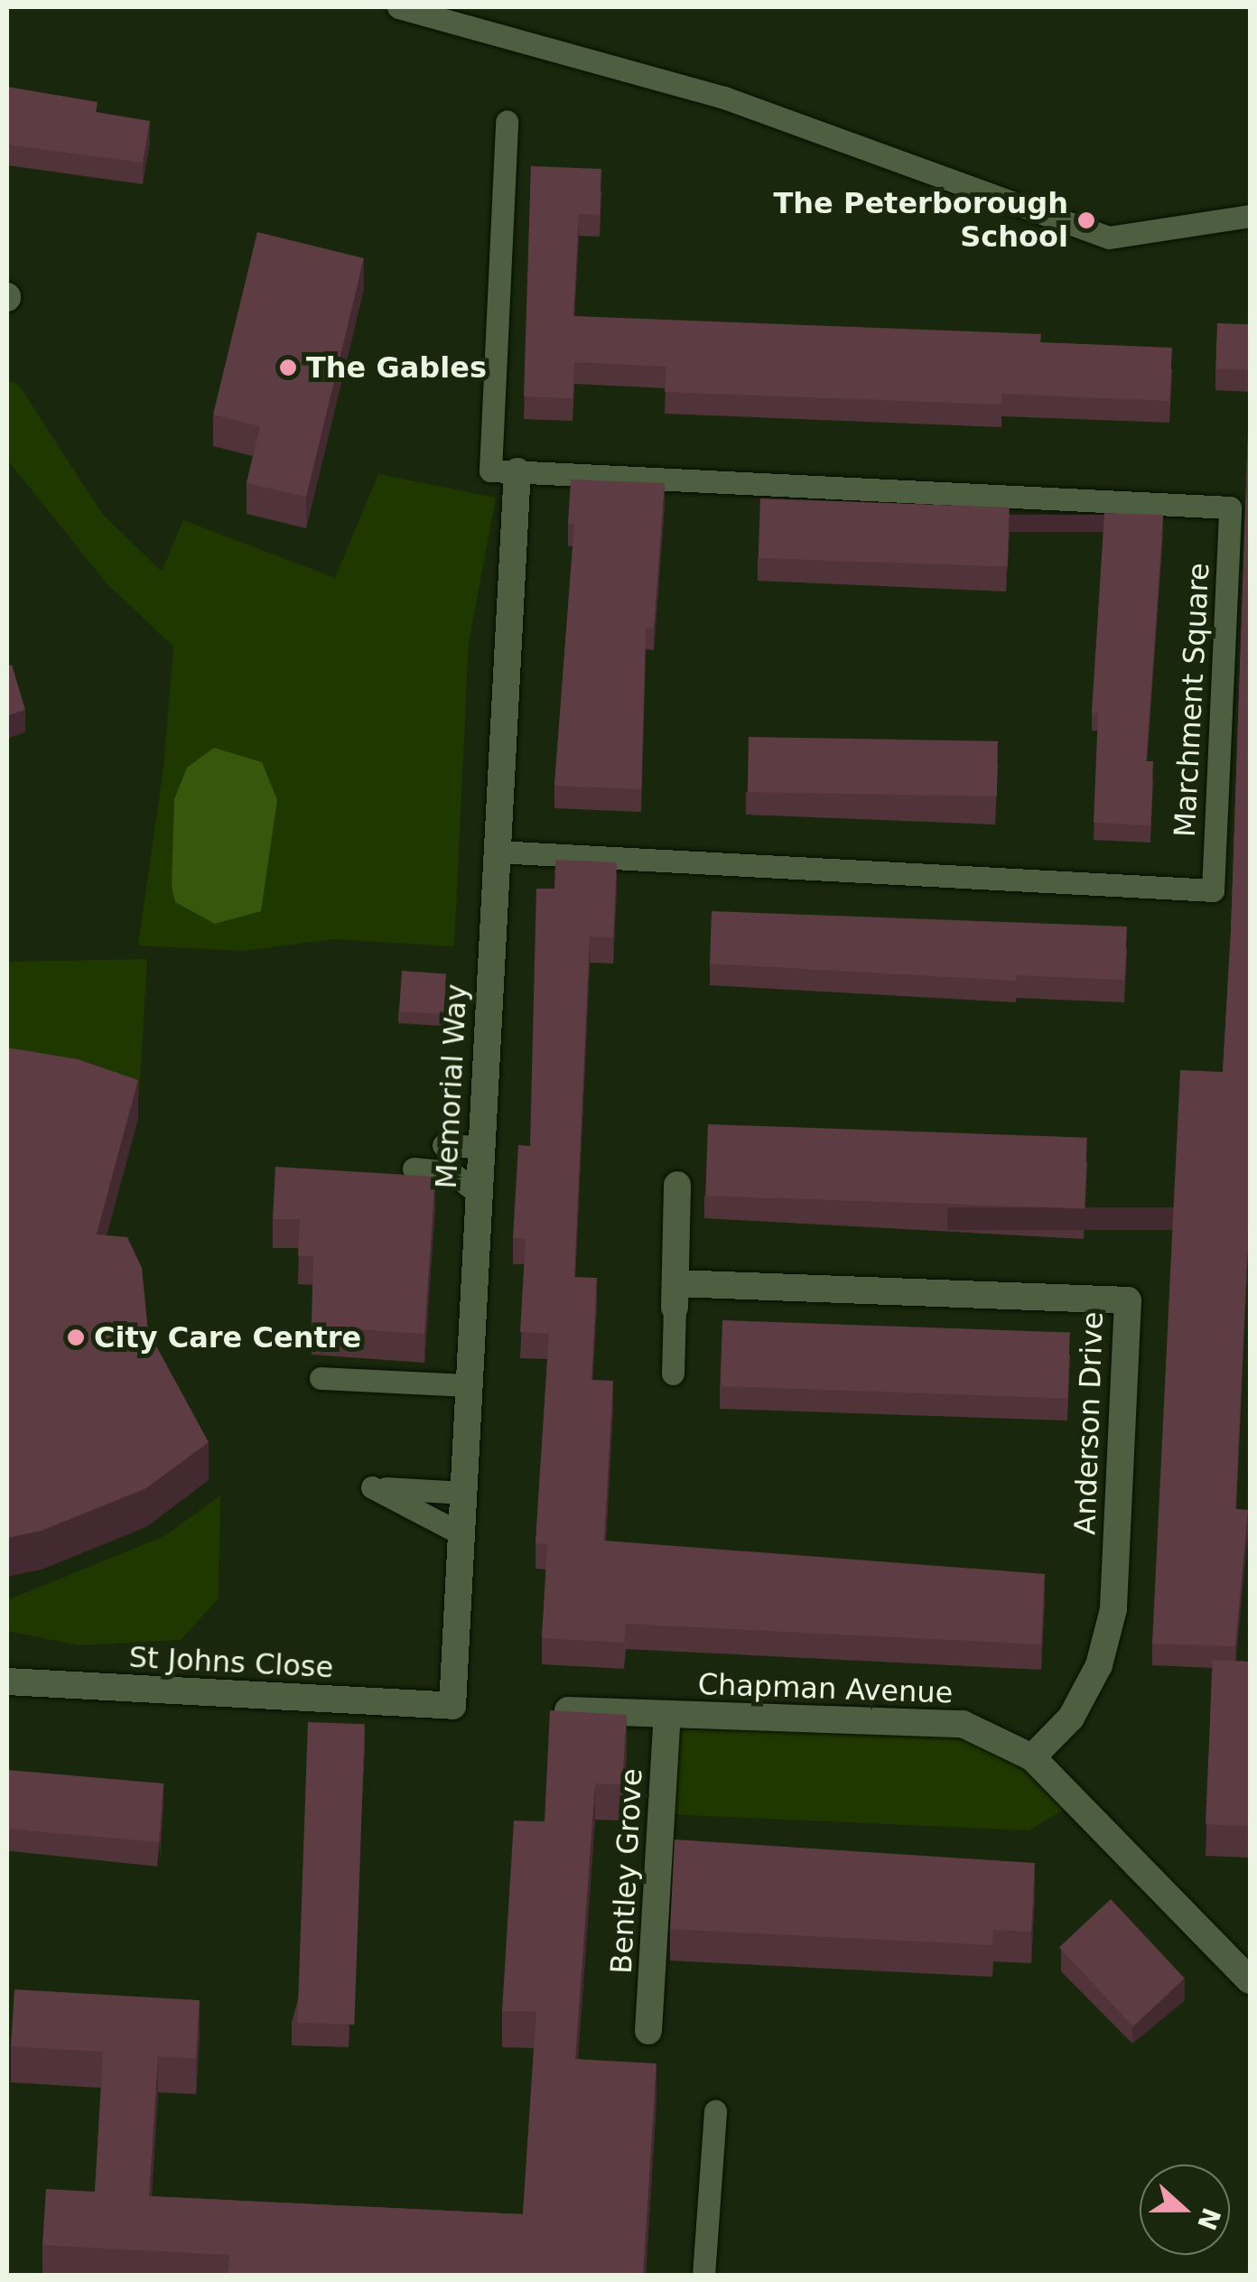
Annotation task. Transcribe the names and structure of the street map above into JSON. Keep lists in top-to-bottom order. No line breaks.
{"streets":{"street":["Memorial Way","Anderson Drive","St Johns Close","Chapman Avenue","Bentley Grove"],"lane":["Marchment Square"]},"crossings":[["Marchment Square","Memorial Way"],["Memorial Way","St Johns Close"],["Anderson Drive","Chapman Avenue"],["Chapman Avenue","Bentley Grove"]],"places":["The Peterborough School","The Gables","City Care Centre"],"north":"right"}
